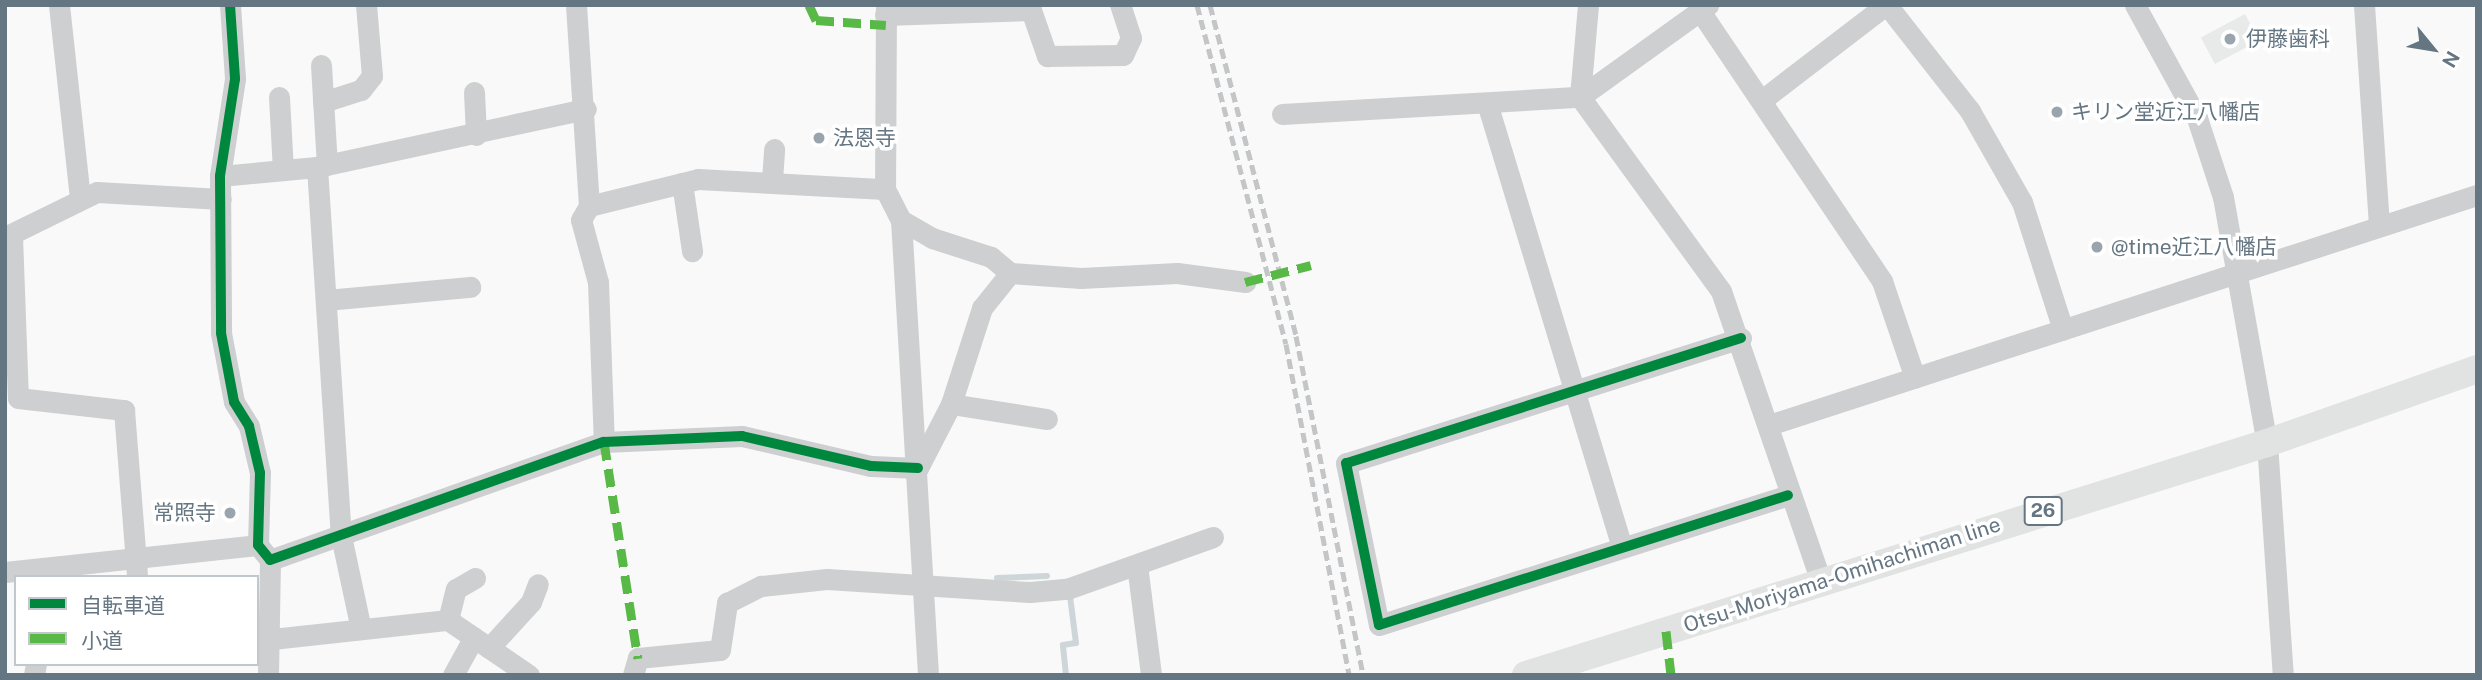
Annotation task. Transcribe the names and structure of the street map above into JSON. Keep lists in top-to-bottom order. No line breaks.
{"streets":{"main road":["26","Otsu-Moriyama-Omihachiman line"]},"places":["伊藤歯科","キリン堂近江八幡店","法恩寺","@time近江八幡店","常照寺"],"legend":["自転車道","小道"],"north":"bottom right"}
